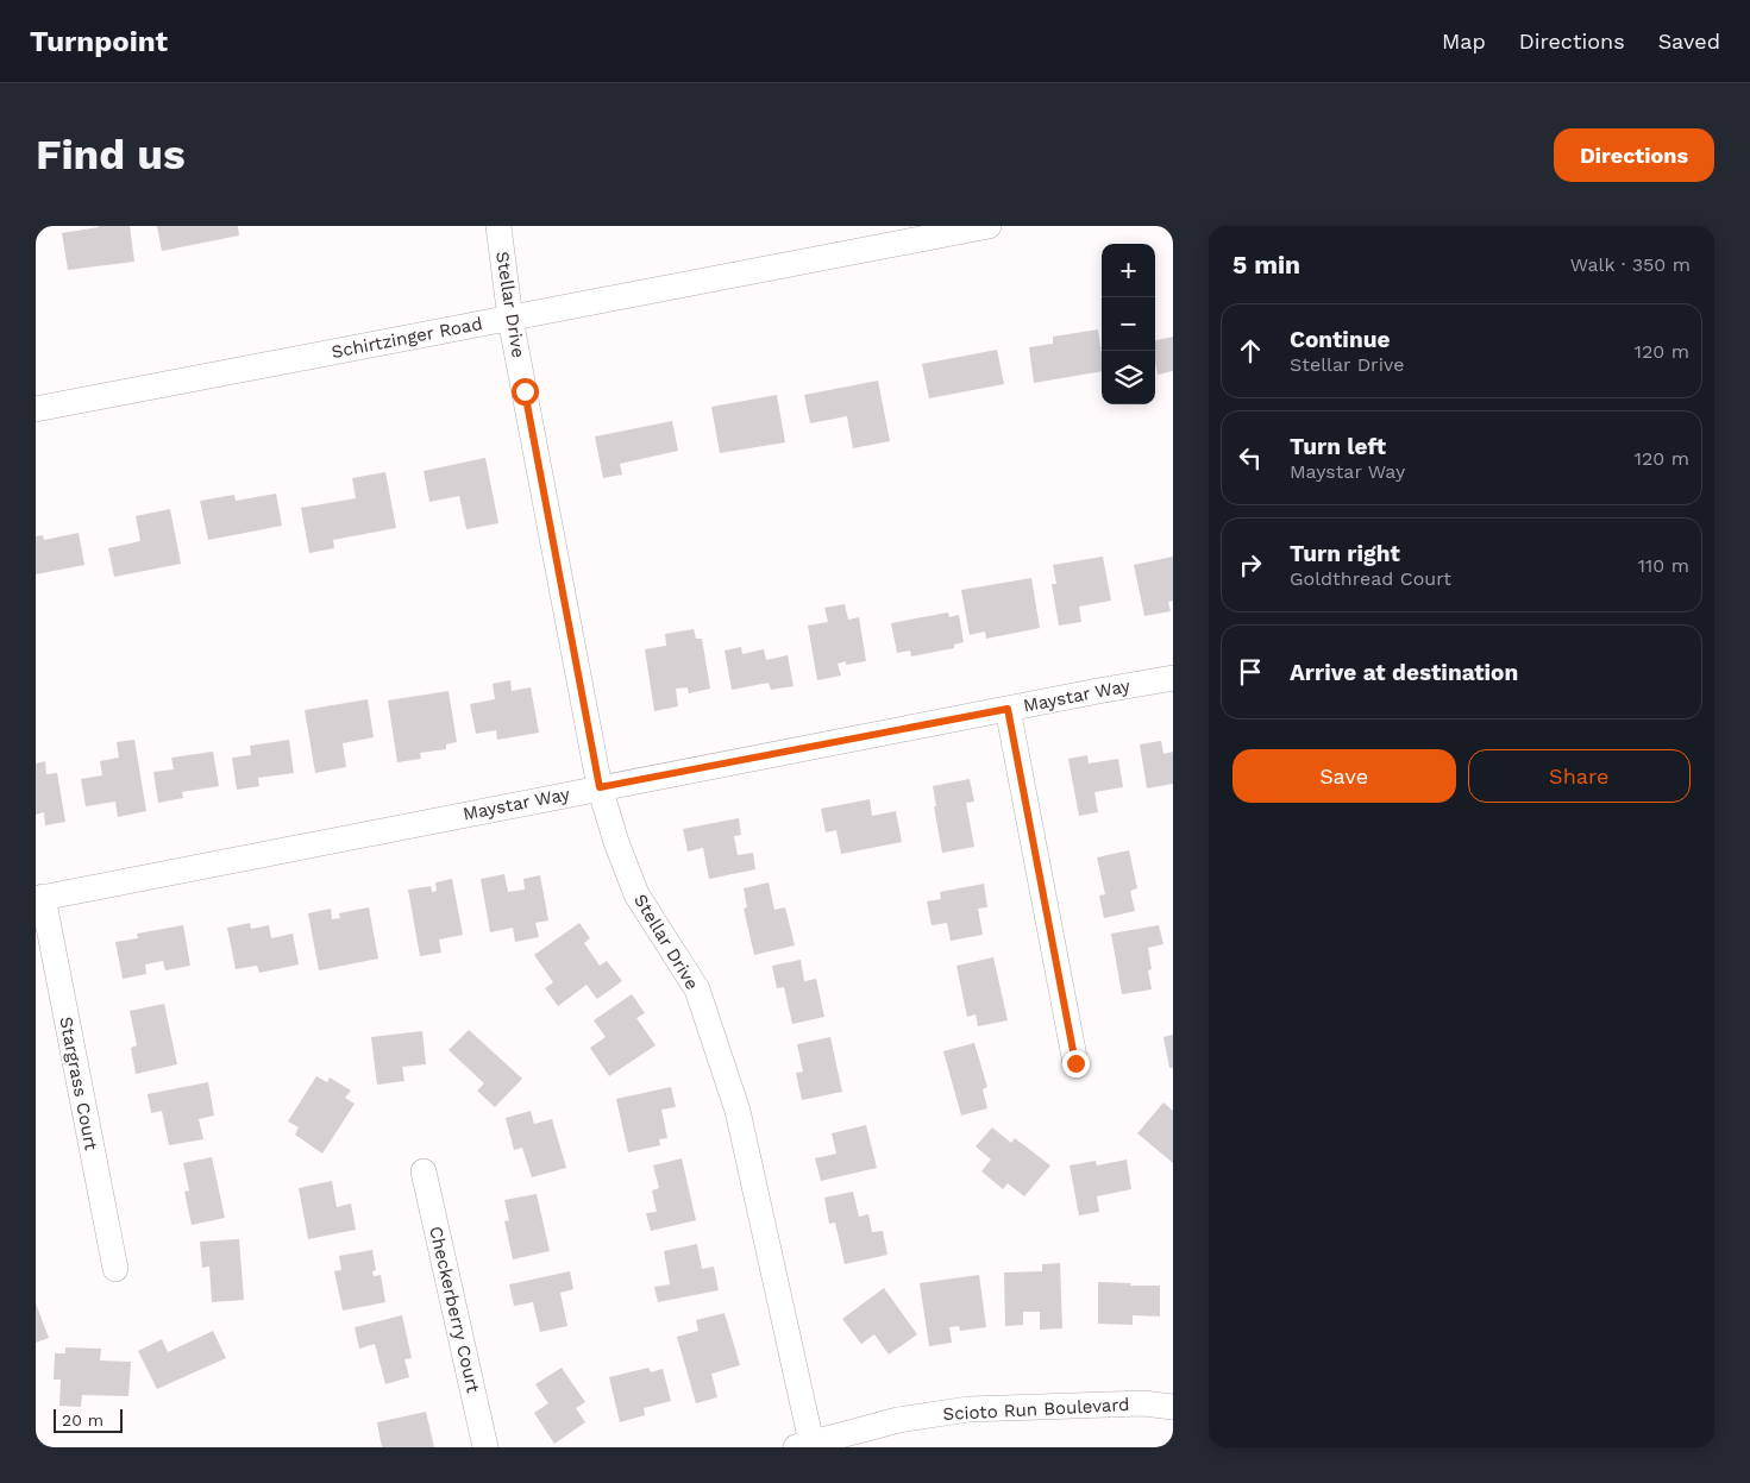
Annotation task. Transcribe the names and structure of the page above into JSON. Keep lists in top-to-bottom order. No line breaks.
{"streets":{"street":["Stellar Drive","Schirtzinger Road","Maystar Way","Stargrass Court","Checkerberry Court","Scioto Run Boulevard"]},"crossings":[["Stellar Drive","Schirtzinger Road"],["Stellar Drive","Maystar Way"],["Stellar Drive","Scioto Run Boulevard"],["Maystar Way","Stargrass Court"]],"scale_bar":"20 m","page":{"header":"Turnpoint","nav":["Map","Directions","Saved"],"buttons":["Directions",["Save","Share"]],"title":"Find us","heading":["5 min","Walk · 350 m"],"map_buttons":["+","−"],"list":[["Continue","Stellar Drive","120 m"],["Turn left","Maystar Way","120 m"],["Turn right","Goldthread Court","110 m"],"Arrive at destination"],"scale":"20 m"}}
